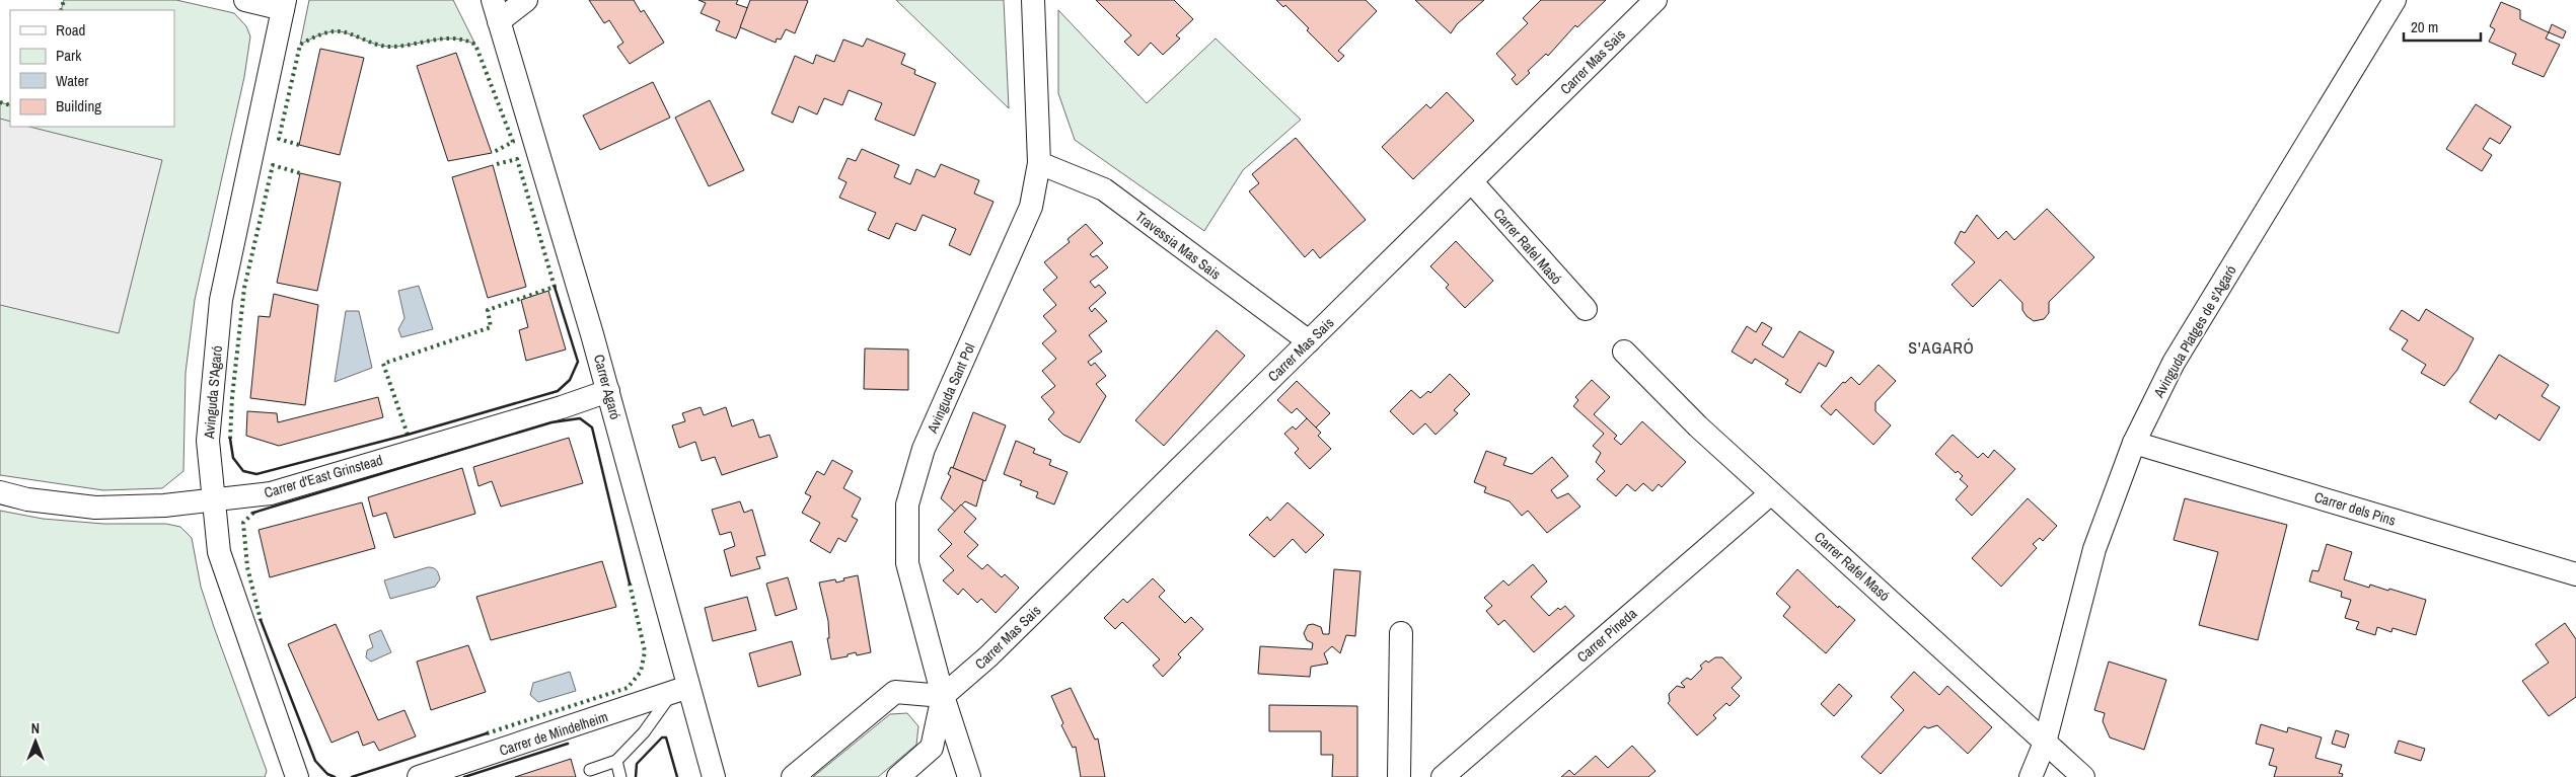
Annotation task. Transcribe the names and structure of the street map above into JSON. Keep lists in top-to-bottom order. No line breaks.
{"streets":{"street":["Carrer Mas Sais","Travessia Mas Sais","Carrer Rafel Masó","Avinguda Platges de s'Agaró","Carrer Agaró","Avinguda Sant Pol","Avinguda S'Agaró","Carrer d'East Grinstead","Carrer dels Pins","Carrer Pineda","Carrer de Mindelheim"]},"crossings":[["Carrer Mas Sais","Travessia Mas Sais"],["Carrer Mas Sais","Carrer Rafel Masó"],["Carrer Mas Sais","Avinguda Sant Pol"],["Travessia Mas Sais","Avinguda Sant Pol"],["Carrer Rafel Masó","Avinguda Platges de s'Agaró"],["Carrer Rafel Masó","Carrer Pineda"],["Avinguda Platges de s'Agaró","Carrer dels Pins"],["Carrer Agaró","Carrer d'East Grinstead"],["Carrer Agaró","Carrer de Mindelheim"],["Avinguda S'Agaró","Carrer d'East Grinstead"]],"districts":["S'AGARÓ"],"legend":["Road","Park","Water","Building"],"scale_bar":"20 m","north":"top"}
